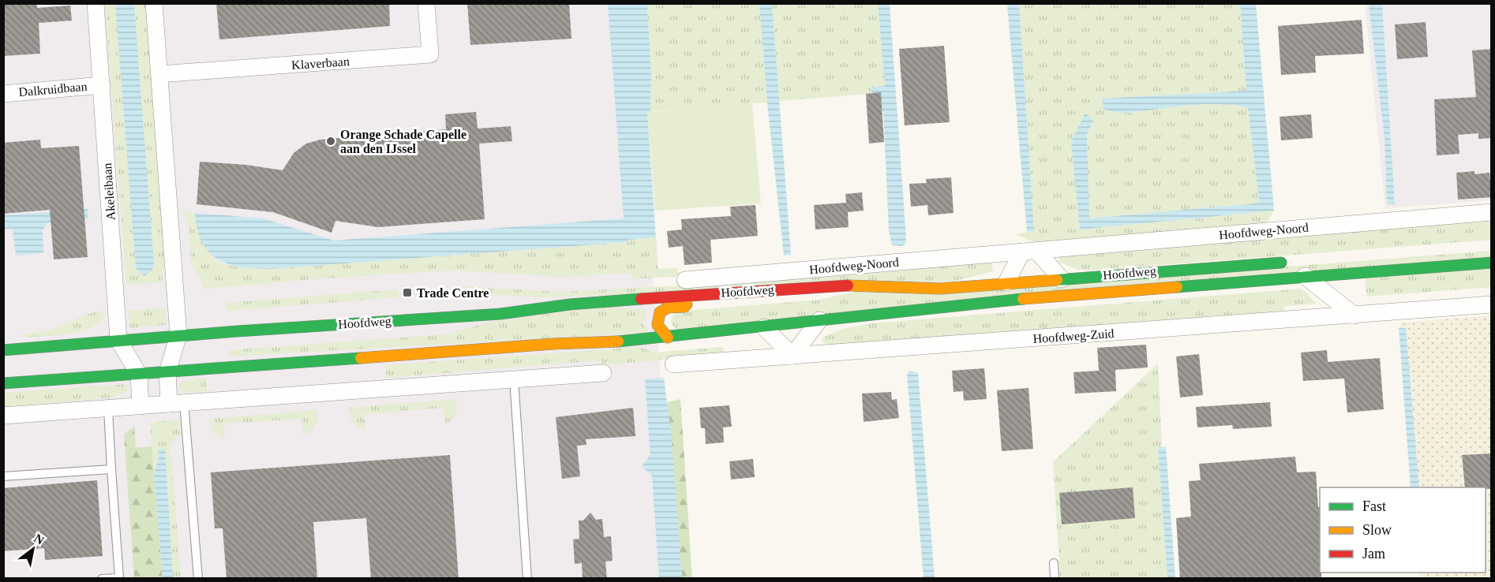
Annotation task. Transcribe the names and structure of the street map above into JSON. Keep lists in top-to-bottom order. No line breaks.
{"streets":{"main road":["Hoofdweg"],"street":["Klaverbaan","Dalkruidbaan","Akeleibaan","Hoofdweg-Noord","Hoofdweg-Zuid"]},"crossings":[["Dalkruidbaan","Akeleibaan"],["Akeleibaan","Hoofdweg"]],"places":{"other":["Orange Schade Capelle aan den IJssel"],"transit":["Trade Centre"]},"legend":["Fast","Slow","Jam"],"north":"top right"}
